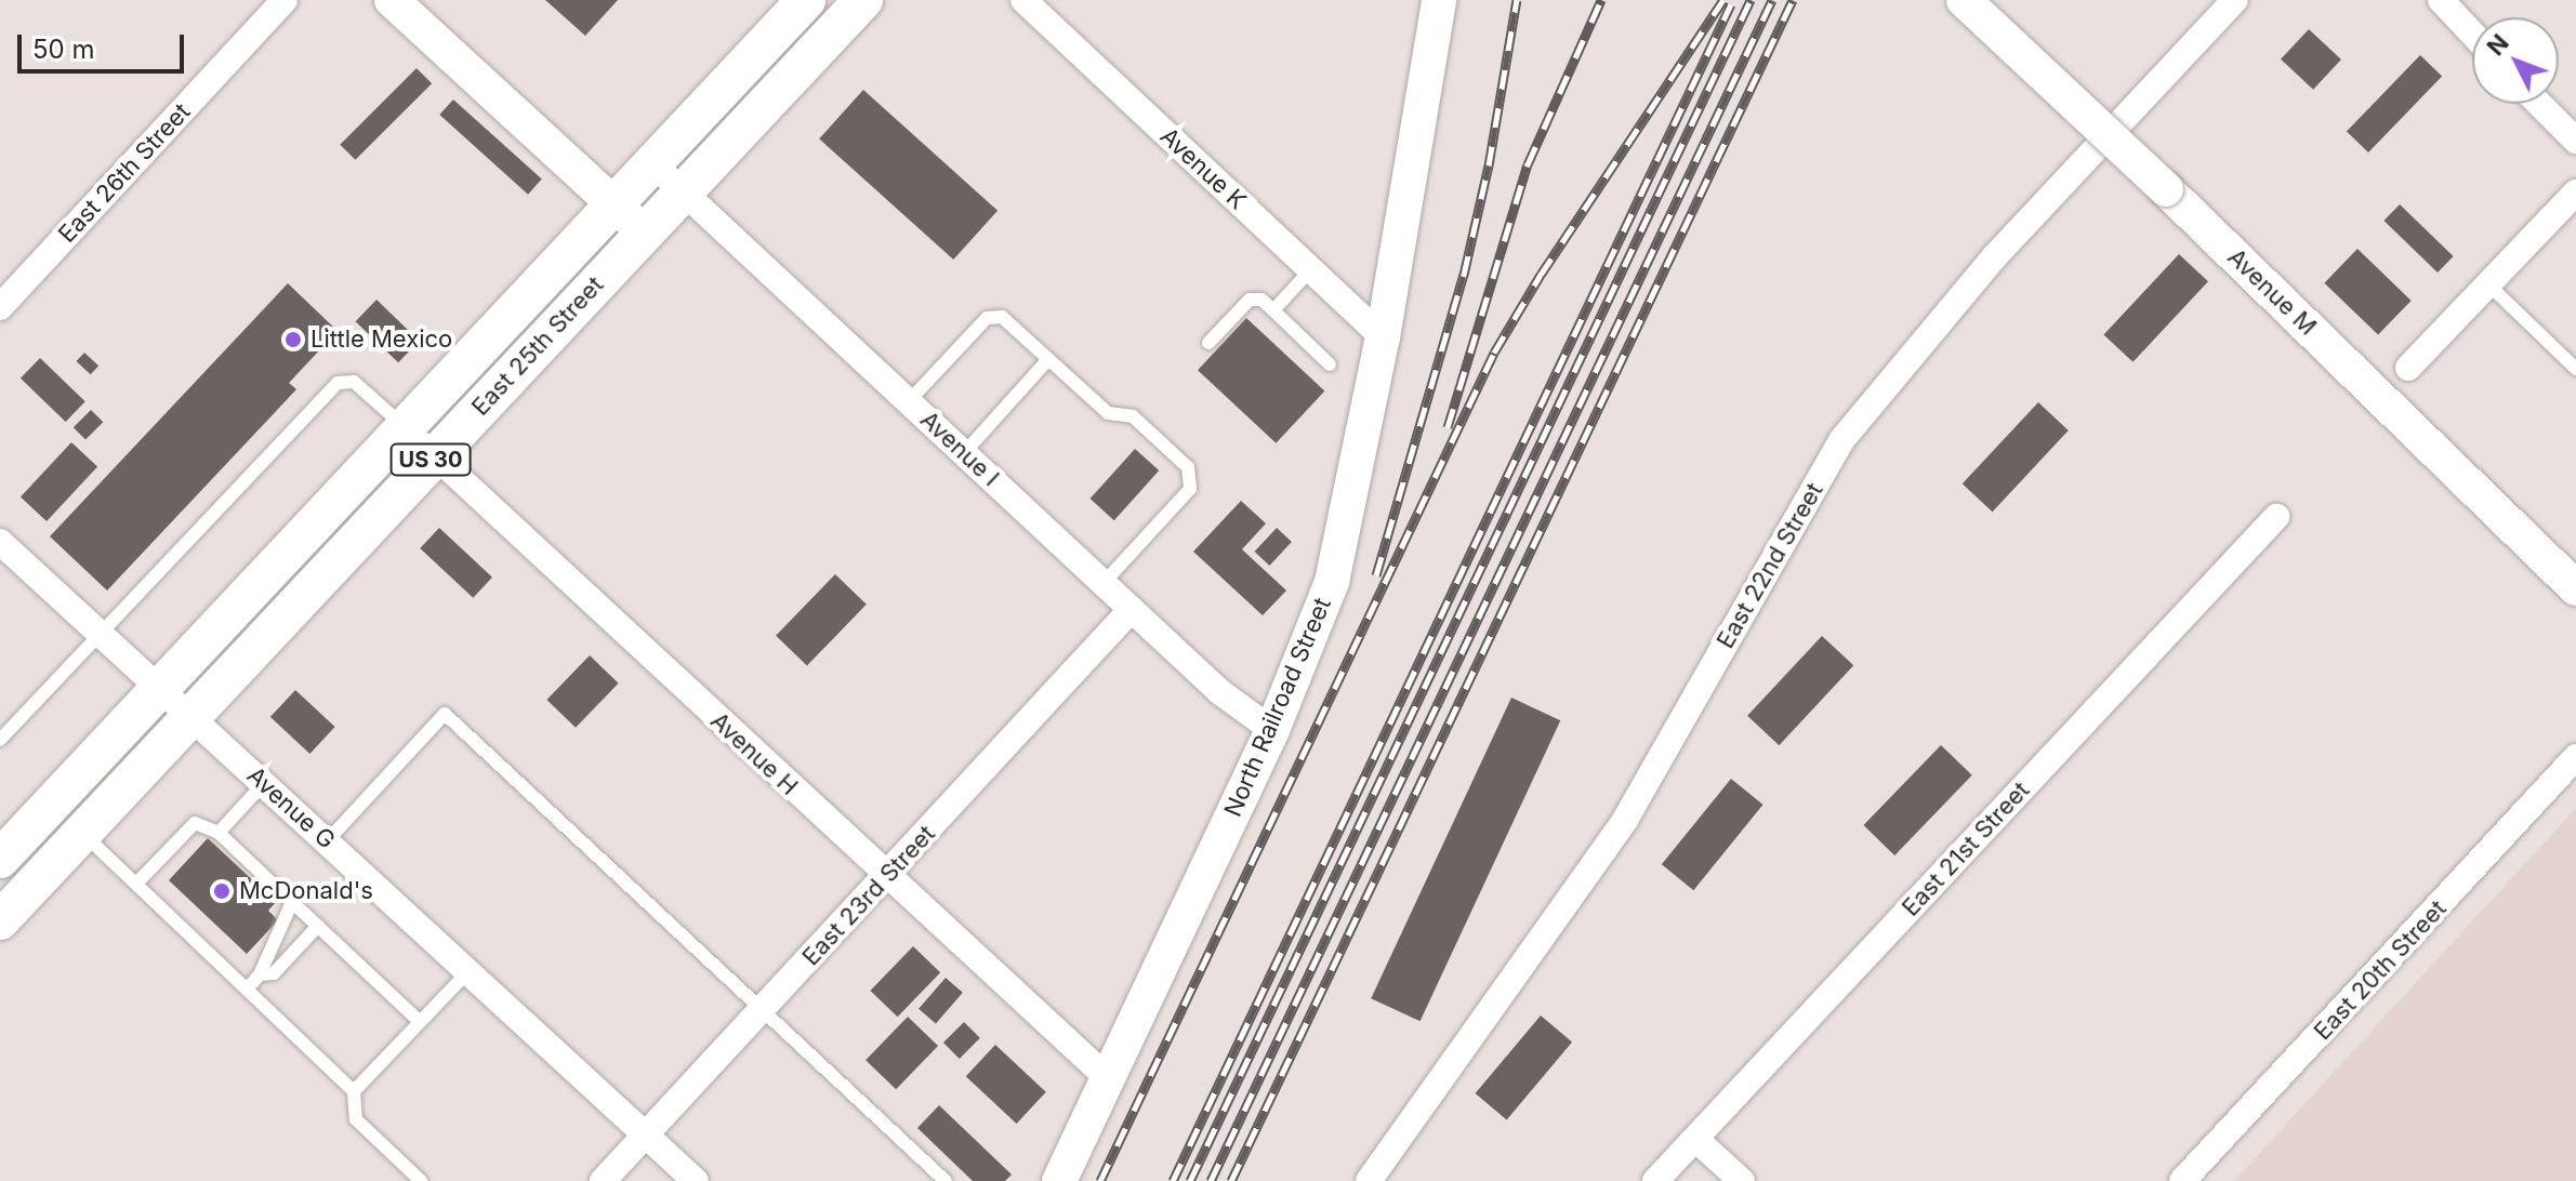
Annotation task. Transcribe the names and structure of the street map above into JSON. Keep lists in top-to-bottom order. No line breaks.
{"streets":{"main road":["Avenue M","East 25th Street","US 30","North Railroad Street"],"street":["Avenue K","East 26th Street","Avenue I","East 22nd Street","Avenue H","Avenue G","East 21st Street","East 23rd Street","East 20th Street"]},"crossings":[["Avenue K","North Railroad Street"],["East 25th Street","Avenue I"],["East 25th Street","Avenue H"],["East 25th Street","Avenue G"],["Avenue I","North Railroad Street"],["Avenue I","East 23rd Street"],["North Railroad Street","Avenue H"],["Avenue H","East 23rd Street"],["Avenue G","East 23rd Street"]],"places":["Little Mexico","McDonald's"],"scale_bar":"50 m","north":"top left"}
